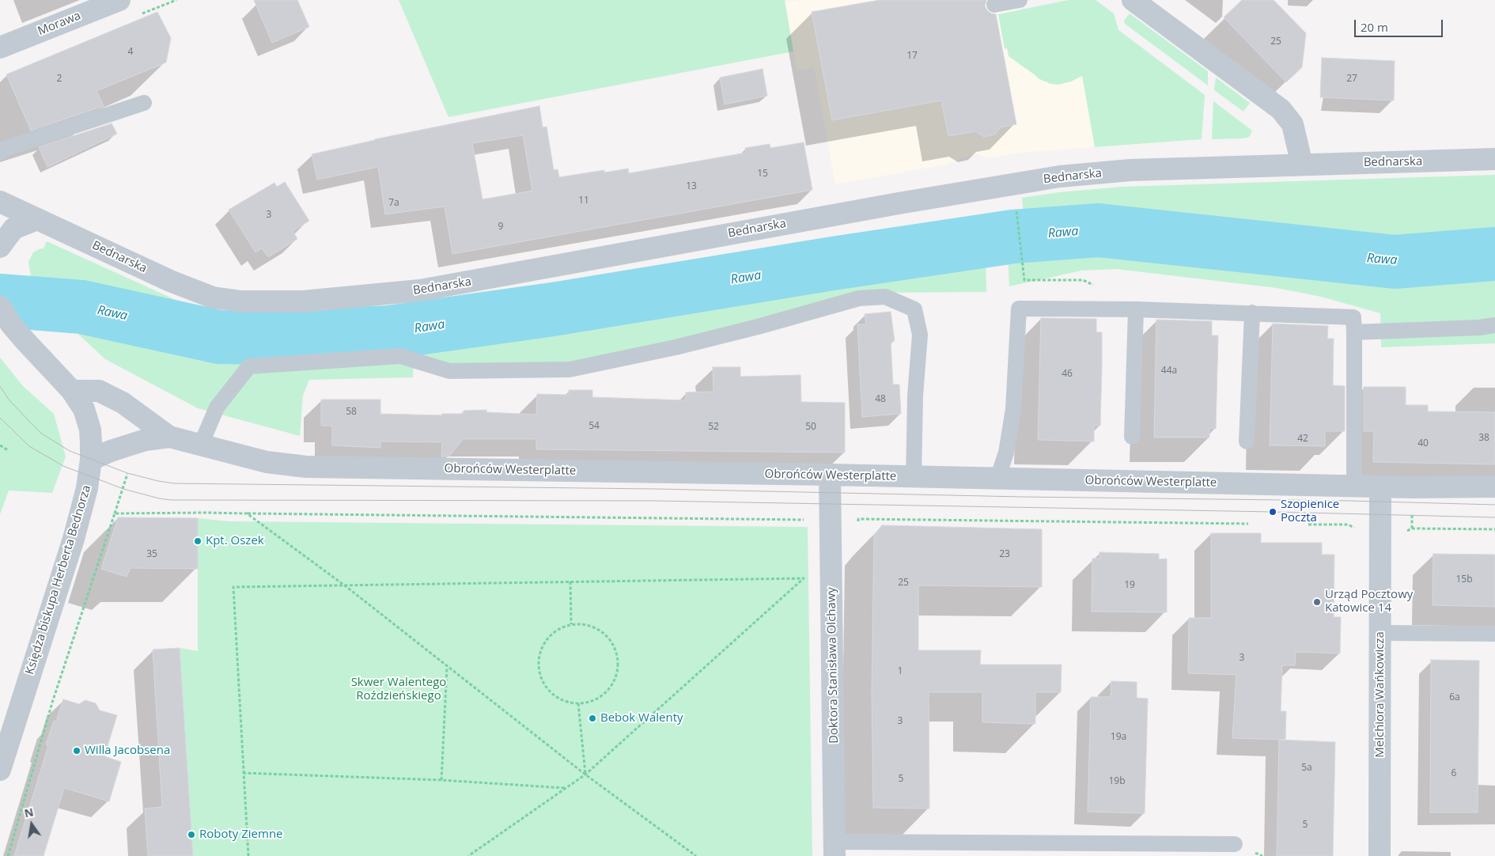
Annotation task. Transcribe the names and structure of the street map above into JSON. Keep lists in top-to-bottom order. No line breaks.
{"streets":{"street":["Morawa","Bednarska","Obrońców Westerplatte","Księdza biskupa Herberta Bednorza","Doktora Stanisława Olchawy","Melchiora Wańkowicza"]},"crossings":[["Obrońców Westerplatte","Księdza biskupa Herberta Bednorza"],["Obrońców Westerplatte","Doktora Stanisława Olchawy"],["Obrońców Westerplatte","Melchiora Wańkowicza"]],"water":["Rawa"],"parks":["Skwer Walentego Roździeńskiego"],"places":["Szopienice Poczta","Kpt. Oszek","Urząd Pocztowy Katowice 14","Bebok Walenty","Willa Jacobsena","Roboty Ziemne"],"house_numbers":["25","4","17","2","27","15","13","11","7a","3","9","44a","46","48","58","54","52","50","38","42","40","35","23","15b","25","19","3","1","6a","3","19a","5a","6","5","19b","5"],"scale_bar":"20 m","north":"top"}
